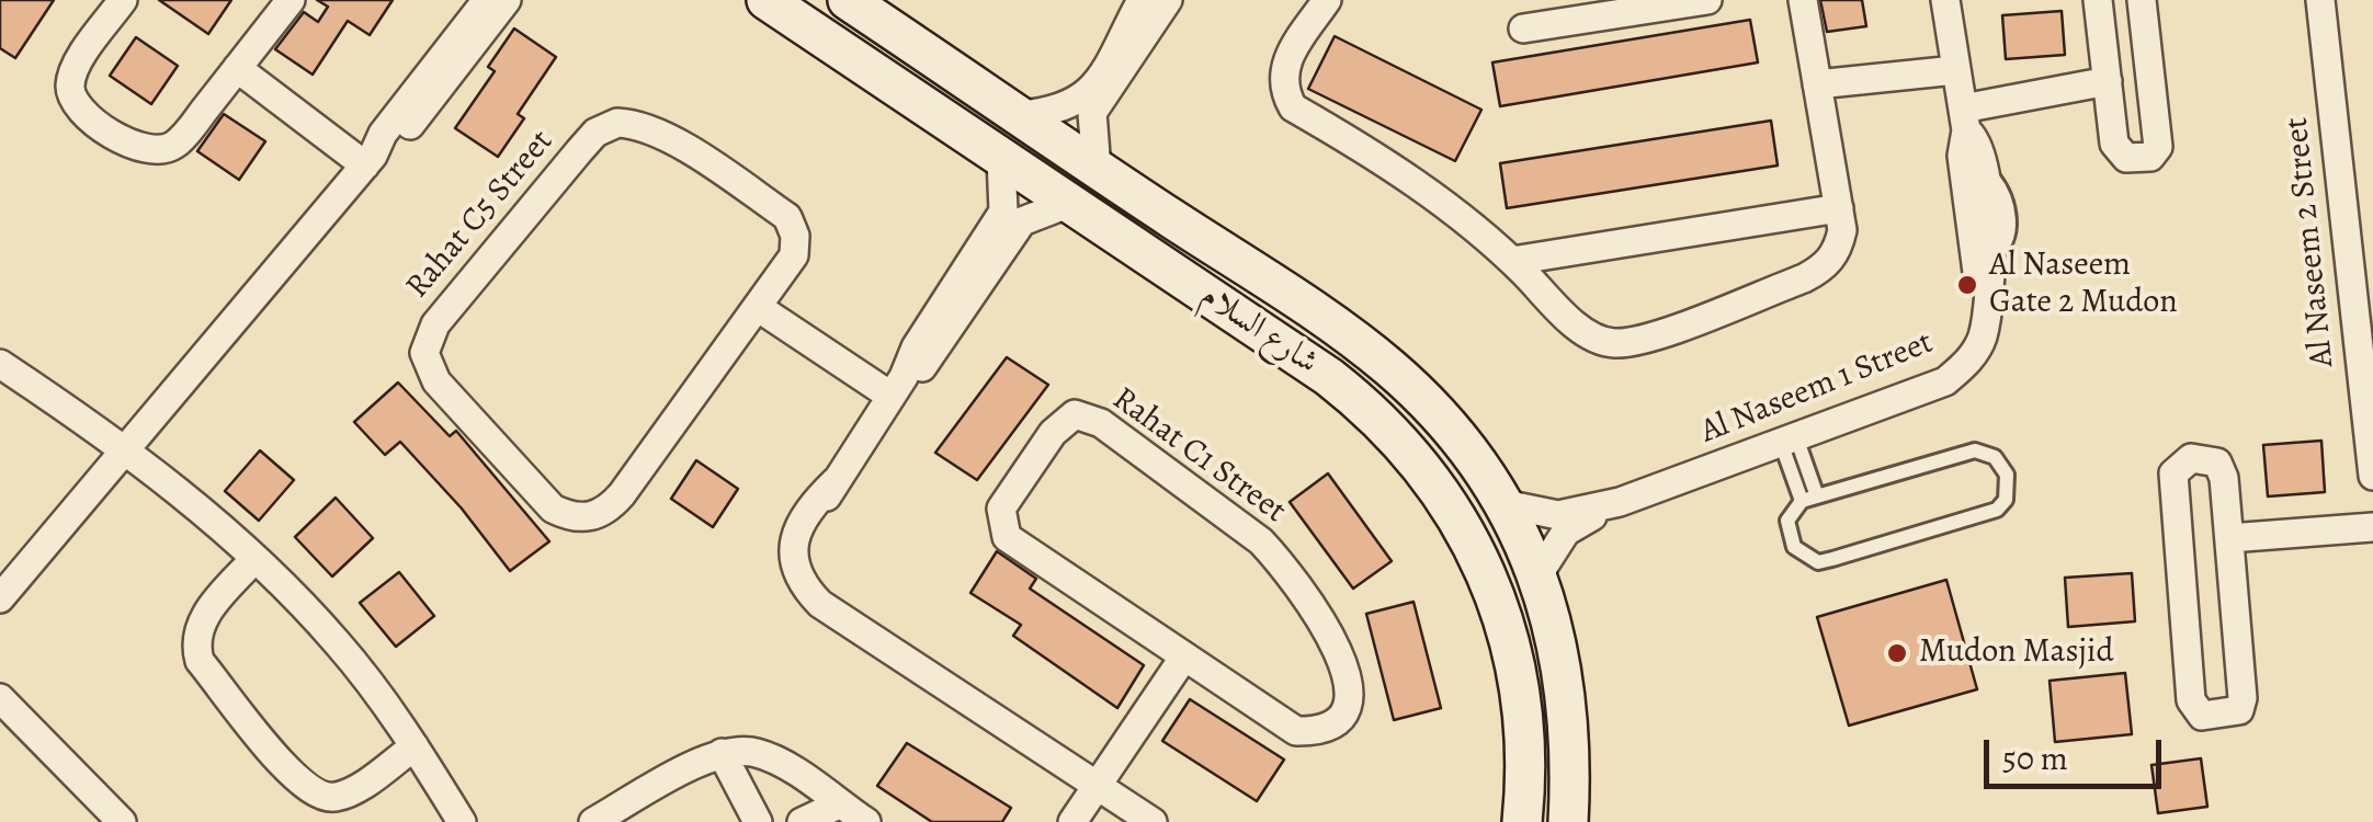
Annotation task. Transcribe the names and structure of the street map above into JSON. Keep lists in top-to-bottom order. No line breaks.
{"streets":{"street":["Rahat C5 Street","Al Naseem 2 Street","شارع السلام","Al Naseem 1 Street","Rahat C1 Street"]},"crossings":[["شارع السلام","Al Naseem 1 Street"]],"places":["Al Naseem Gate 2 Mudon","Mudon Masjid"],"scale_bar":"50 m"}
